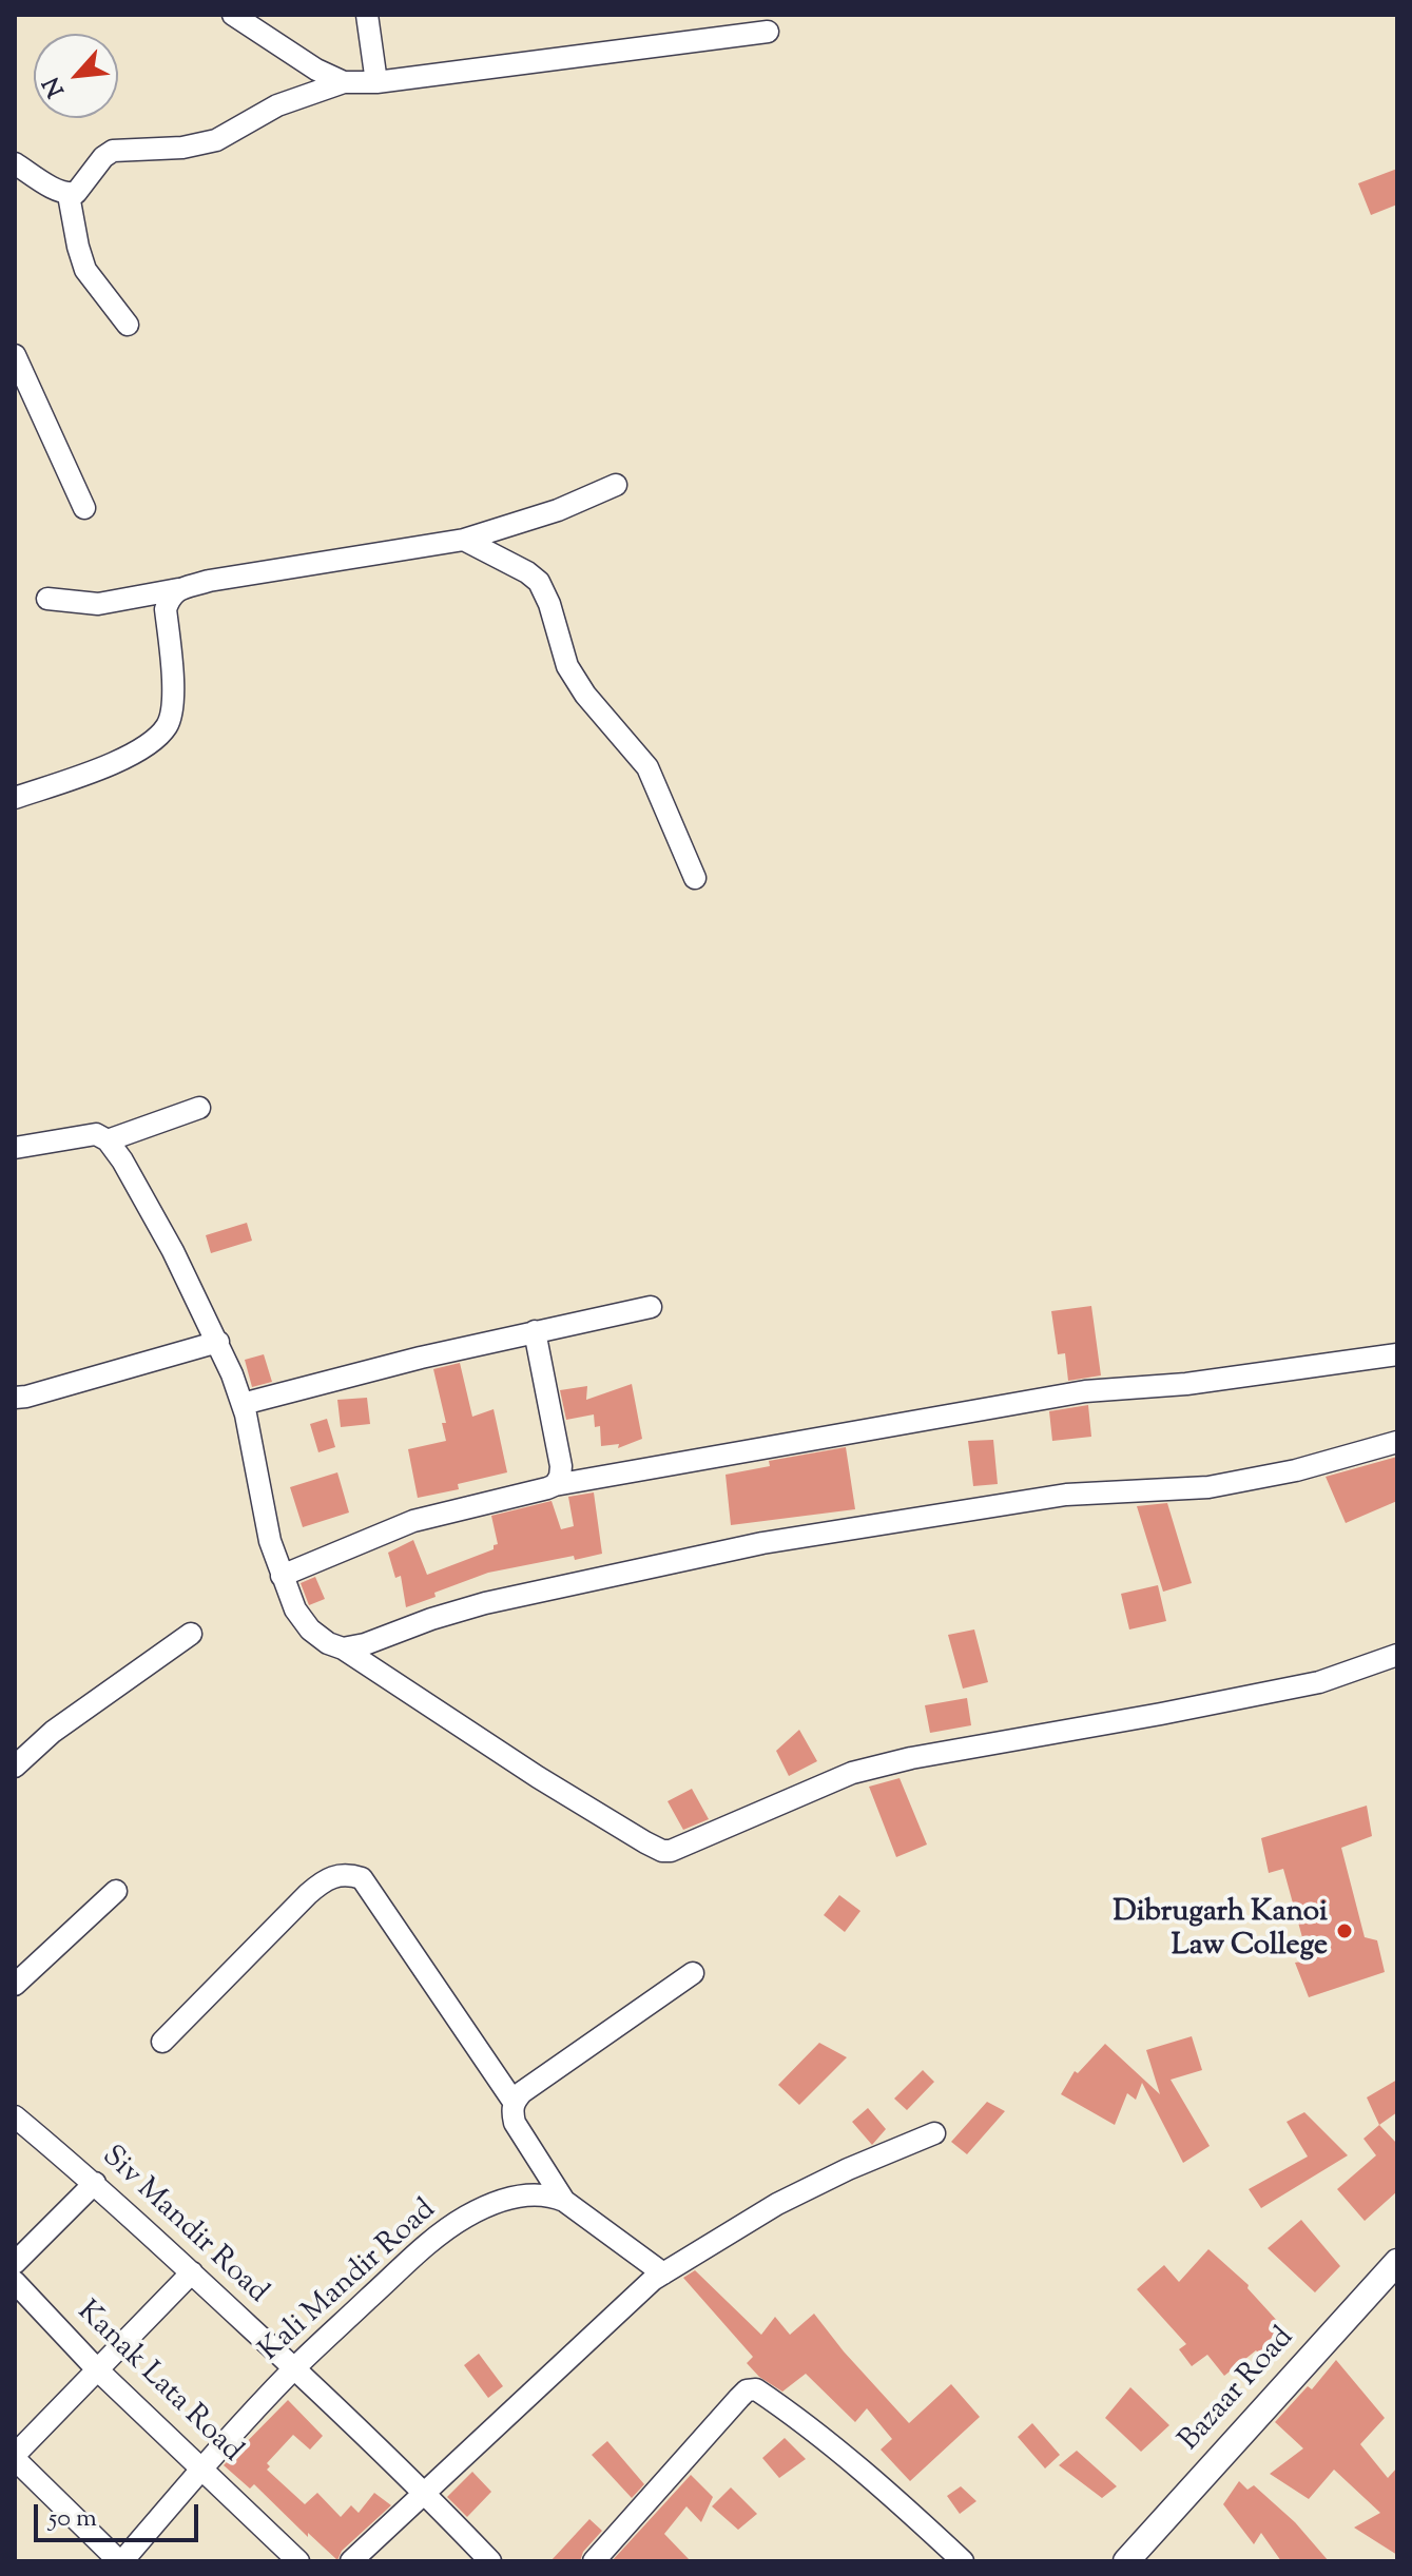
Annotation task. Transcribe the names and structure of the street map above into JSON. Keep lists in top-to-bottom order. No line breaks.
{"streets":{"street":["Siv Mandir Road","Kali Mandir Road","Kanak Lata Road","Bazaar Road"]},"crossings":[["Siv Mandir Road","Kali Mandir Road"],["Kali Mandir Road","Kanak Lata Road"]],"places":["Dibrugarh Kanoi Law College"],"scale_bar":"50 m","north":"bottom left"}
